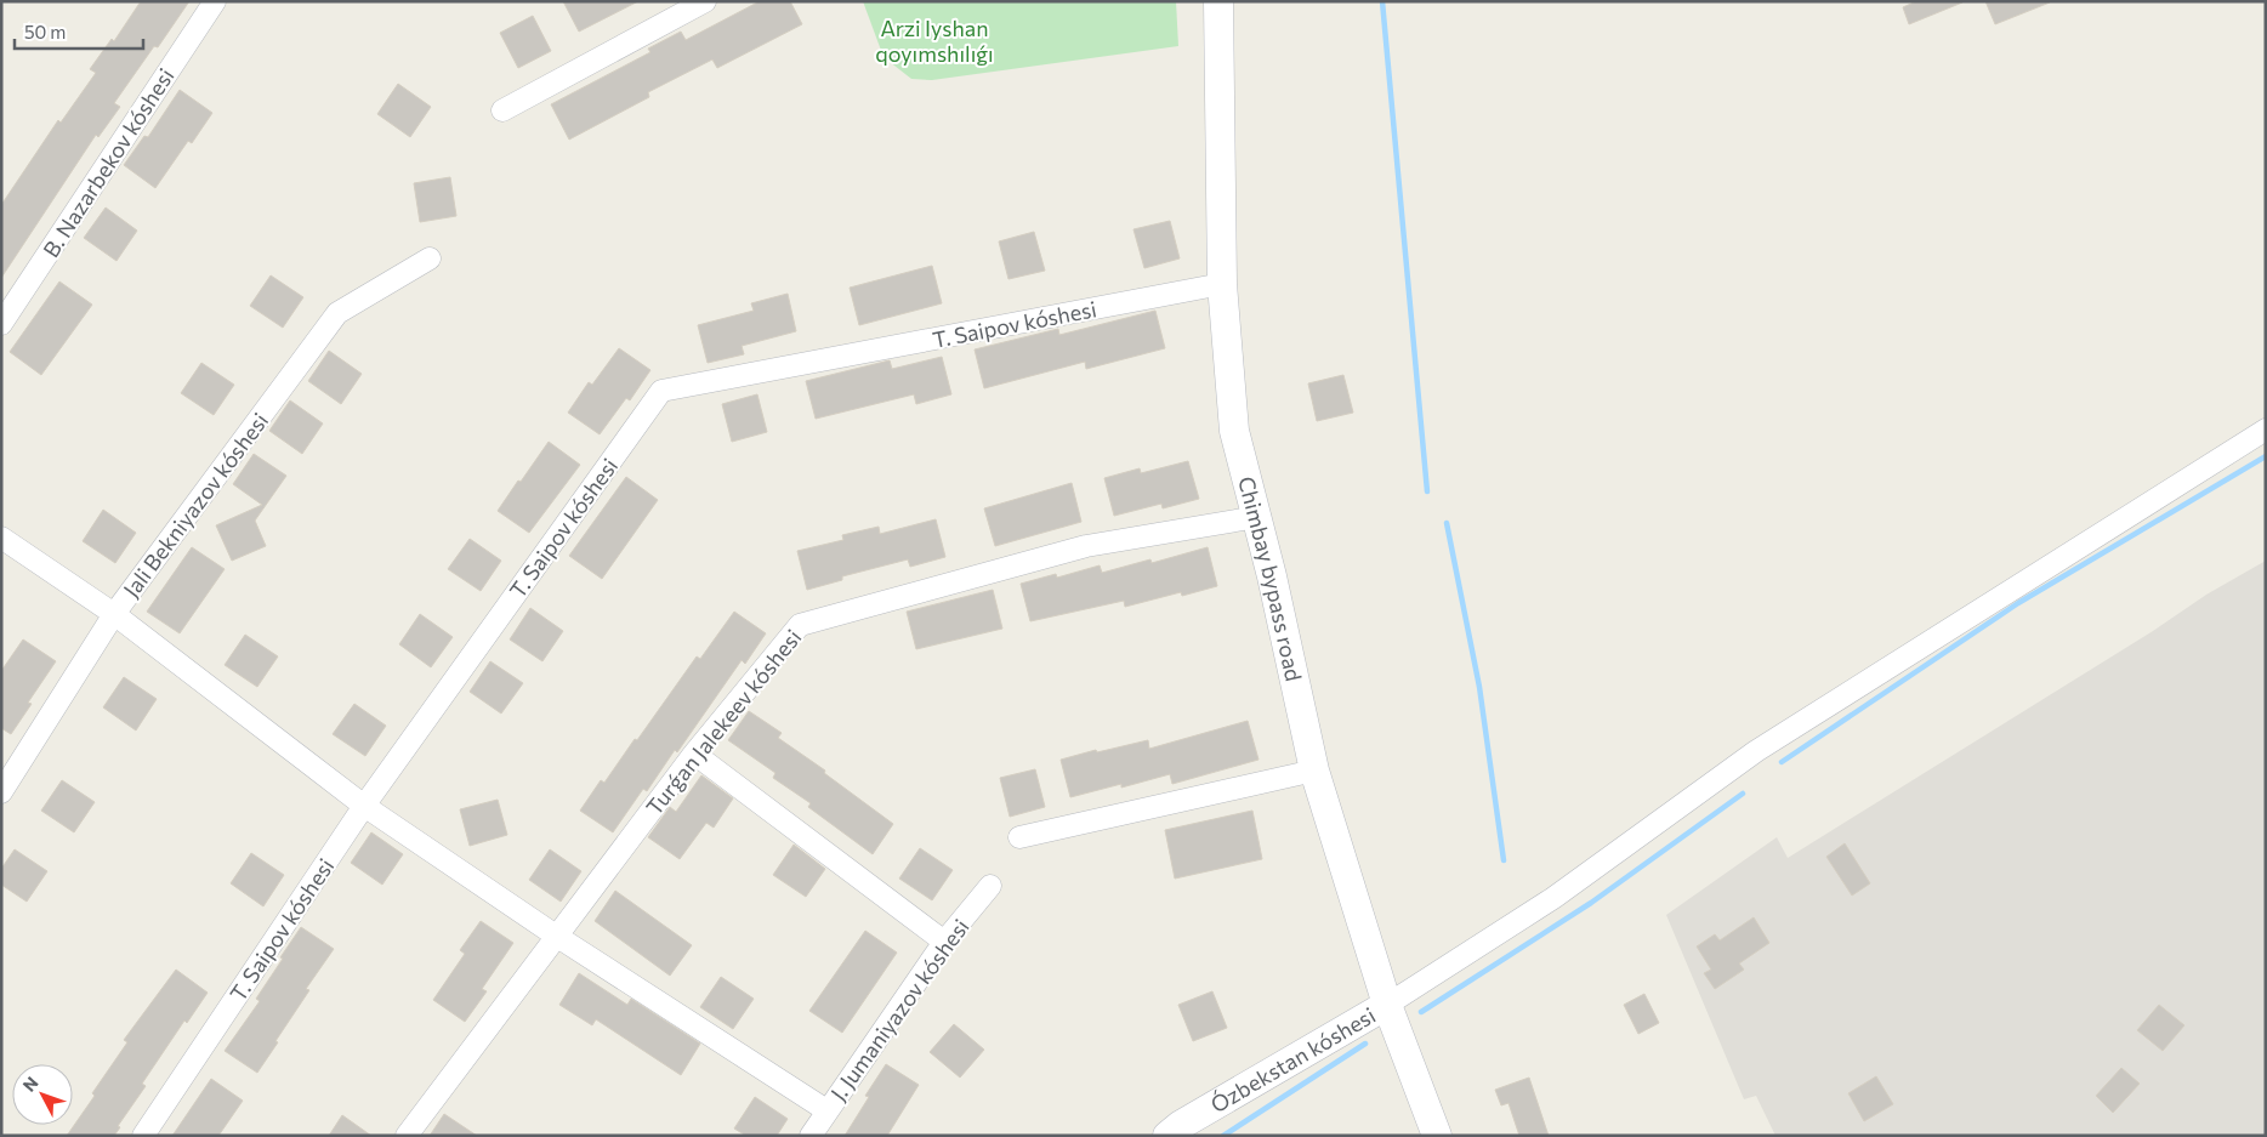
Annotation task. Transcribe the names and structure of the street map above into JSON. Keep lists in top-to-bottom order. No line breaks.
{"streets":{"main road":["Chimbay bypass road","Ózbekstan kóshesi"],"street":["B. Nazarbekov kóshesi","T. Saipov kóshesi","Jali Bekniyazov kóshesi","Turǵan Jalekeev kóshesi","J. Jumaniyazov kóshesi"]},"crossings":[["T. Saipov kóshesi","Chimbay bypass road"],["Chimbay bypass road","Turǵan Jalekeev kóshesi"],["Chimbay bypass road","Ózbekstan kóshesi"]],"parks":["Arzi Iyshan qoyımshılıǵı"],"scale_bar":"50 m","north":"top left"}
